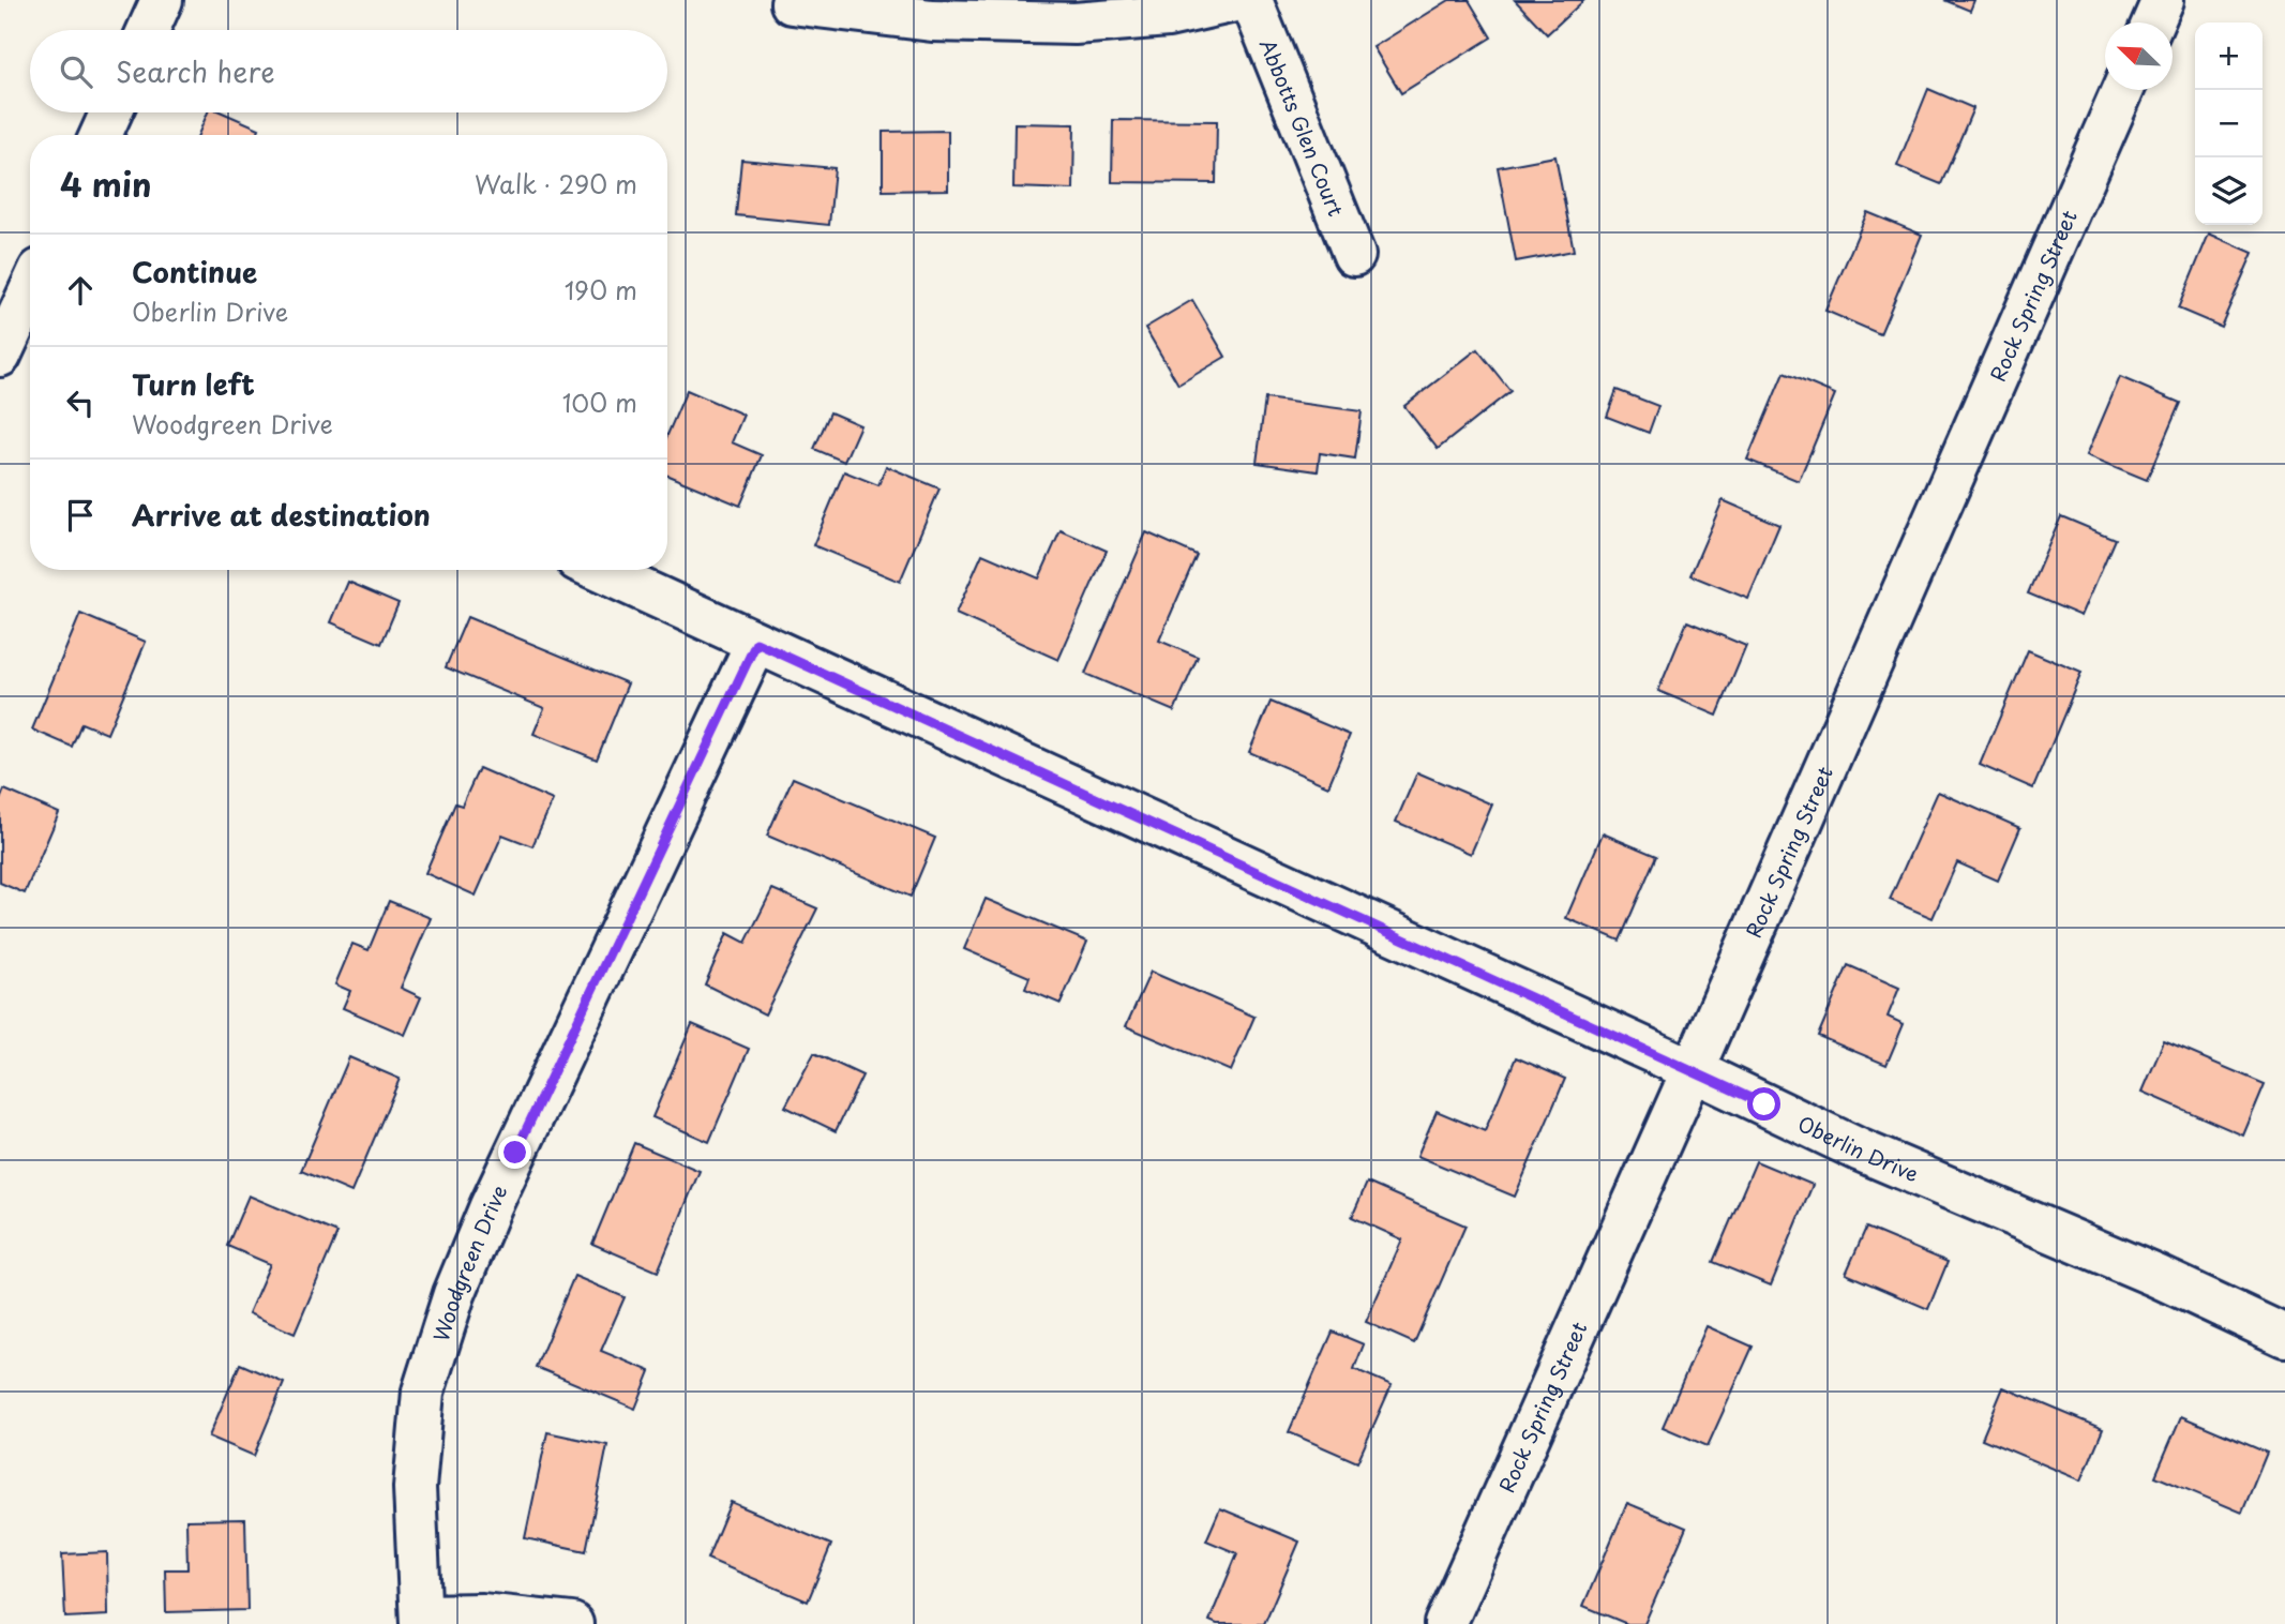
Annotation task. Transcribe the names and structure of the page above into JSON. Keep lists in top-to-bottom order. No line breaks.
{"streets":{"street":["Abbotts Glen Court","Rock Spring Street","Oberlin Drive","Woodgreen Drive"]},"crossings":[["Rock Spring Street","Oberlin Drive"],["Oberlin Drive","Woodgreen Drive"]],"north":"top left","page":{"map_buttons":["+","−"],"search":"Search here","heading":["4 min","Walk · 290 m"],"list":[["Continue","Oberlin Drive","190 m"],["Turn left","Woodgreen Drive","100 m"],"Arrive at destination"]}}
